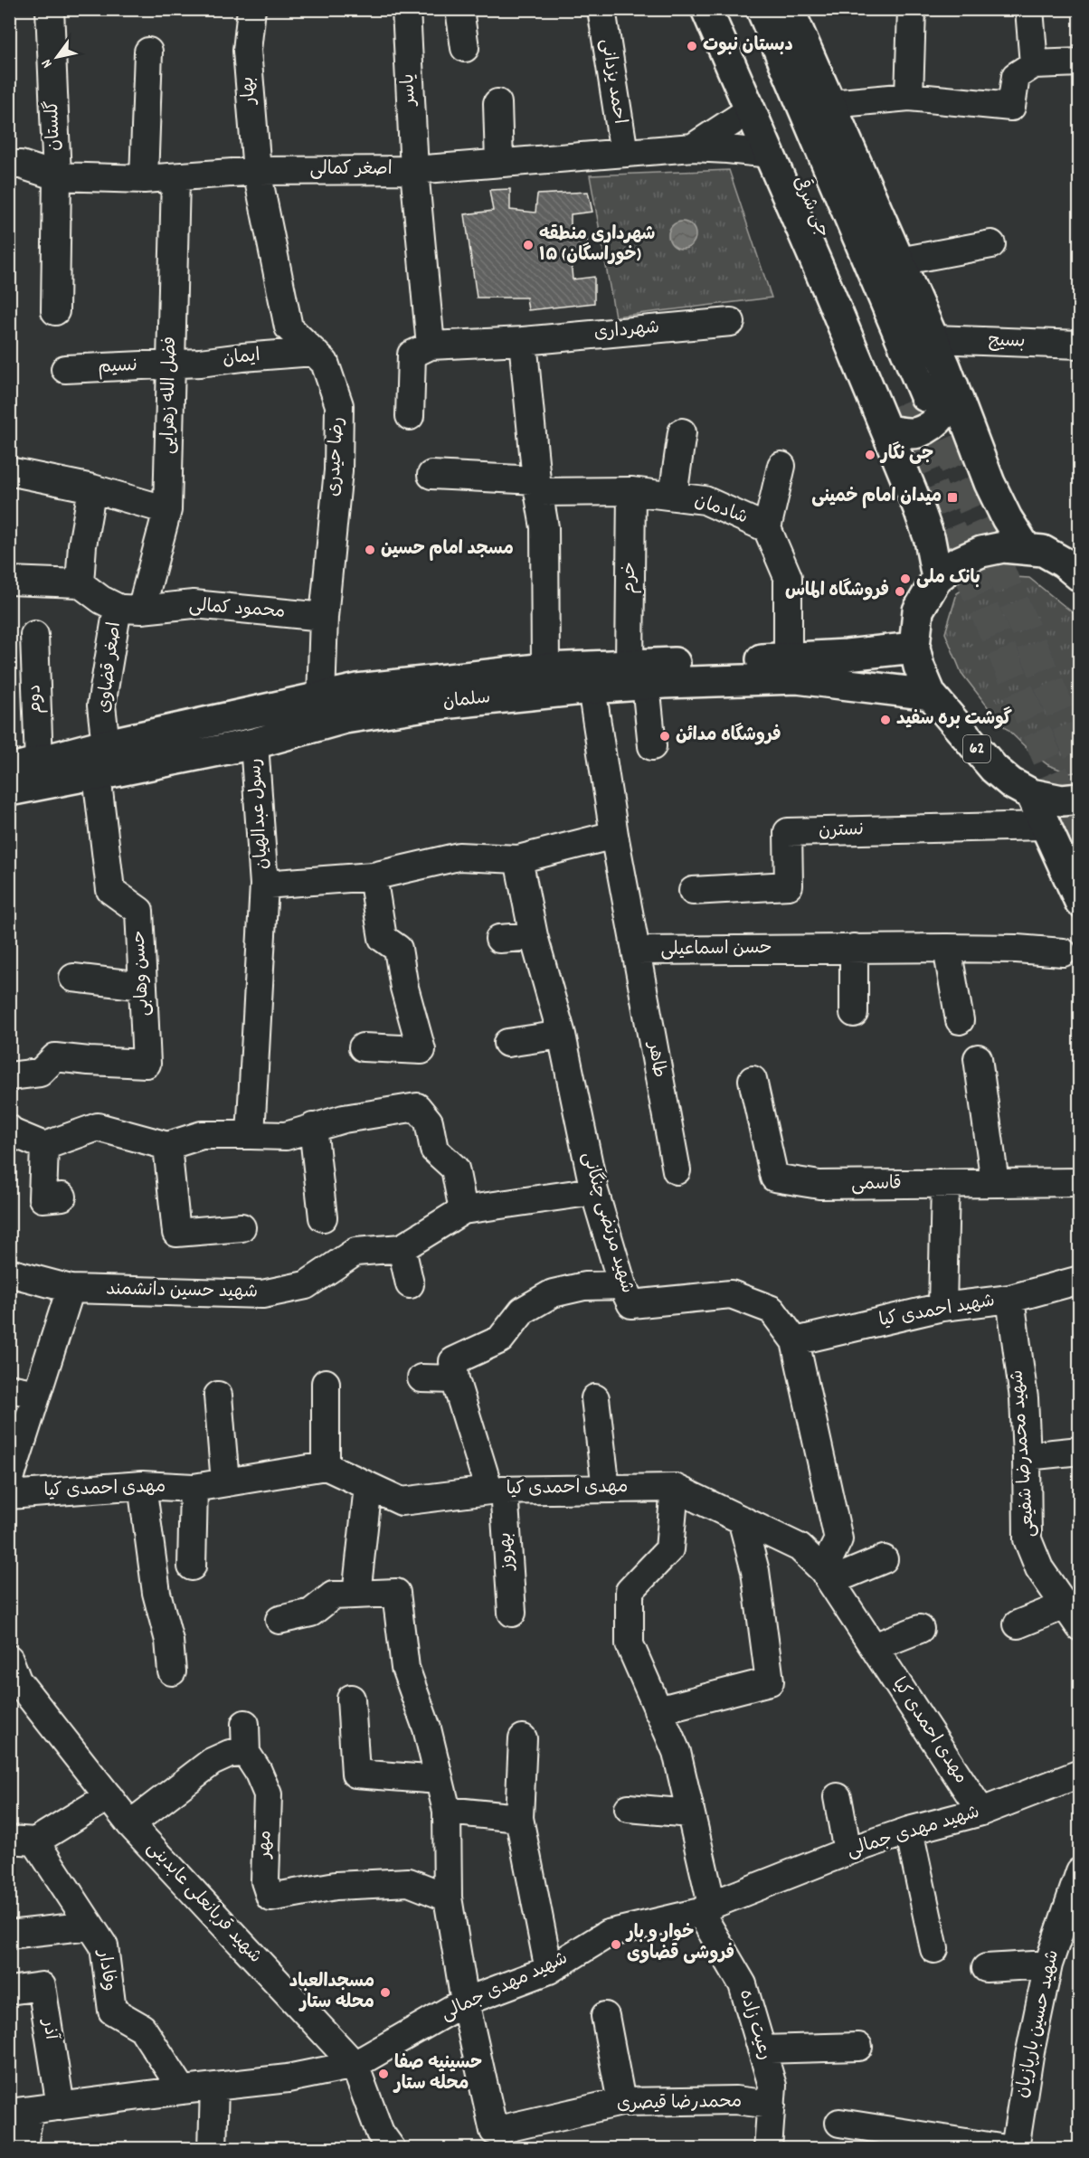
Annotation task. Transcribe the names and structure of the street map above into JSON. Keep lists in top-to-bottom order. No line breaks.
{"streets":{"main road":["جی شرقی","سلمان","62"],"street":["احمد یزدانی","یاسر","بهار","گلستان","اصغر کمالی","شهرداری","بسیج","ایمان","نسیم","فضل الله زهرایی","رضا حیدری","شادمان","خرم","محمود کمالی","اصغر قضاوی","دوم","رسول عبدالهیان","نسترن","حسن اسماعیلی","حسن وهابی","طاهر","قاسمی","شهید مرتضی چنگانی","شهید حسین دانشمند","شهید احمدی کیا","شهید محمدرضا شفیعی","مهدی احمدی کیا","بهروز","شهید مهدی جمالی","مهر","شهید قربانعلی عابدینی","وفادار","شهید حسین بارپازیان","رعیت زاده","آذر","محمدرضا قیصری"]},"crossings":[["احمد یزدانی","اصغر کمالی"],["یاسر","اصغر کمالی"],["یاسر","شهرداری"],["بهار","اصغر کمالی"],["بهار","رضا حیدری"],["گلستان","اصغر کمالی"],["اصغر کمالی","فضل الله زهرایی"],["اصغر کمالی","رضا حیدری"],["ایمان","نسیم"],["ایمان","فضل الله زهرایی"],["ایمان","رضا حیدری"],["نسیم","فضل الله زهرایی"],["فضل الله زهرایی","محمود کمالی"],["فضل الله زهرایی","اصغر قضاوی"],["رضا حیدری","محمود کمالی"],["رضا حیدری","سلمان"],["شادمان","خرم"],["شادمان","سلمان"],["خرم","سلمان"],["محمود کمالی","اصغر قضاوی"],["اصغر قضاوی","سلمان"],["دوم","سلمان"],["سلمان","62"],["سلمان","رسول عبدالهیان"],["سلمان","حسن اسماعیلی"],["سلمان","حسن وهابی"],["حسن اسماعیلی","طاهر"],["شهید مرتضی چنگانی","شهید حسین دانشمند"],["شهید مرتضی چنگانی","شهید احمدی کیا"],["شهید مرتضی چنگانی","مهدی احمدی کیا"],["شهید احمدی کیا","شهید محمدرضا شفیعی"],["مهدی احمدی کیا","بهروز"],["مهدی احمدی کیا","شهید مهدی جمالی"],["مهدی احمدی کیا","رعیت زاده"],["شهید مهدی جمالی","شهید قربانعلی عابدینی"],["شهید مهدی جمالی","وفادار"],["شهید مهدی جمالی","رعیت زاده"],["شهید مهدی جمالی","آذر"],["شهید مهدی جمالی","محمدرضا قیصری"],["رعیت زاده","محمدرضا قیصری"]],"places":{"other":["دبستان نبوت","شهرداری منطقه ۱۵ (خوراسگان)","جی نگار","مسجد امام حسین","بانک ملی","فروشگاه الماس","گوشت بره سفید","فروشگاه مدائن","خوار و بار فروشی قضاوی","مسجدالعباد محله ستار","حسینیه صفا محله ستار"],"transit":["میدان امام خمینی"]},"north":"bottom left"}
